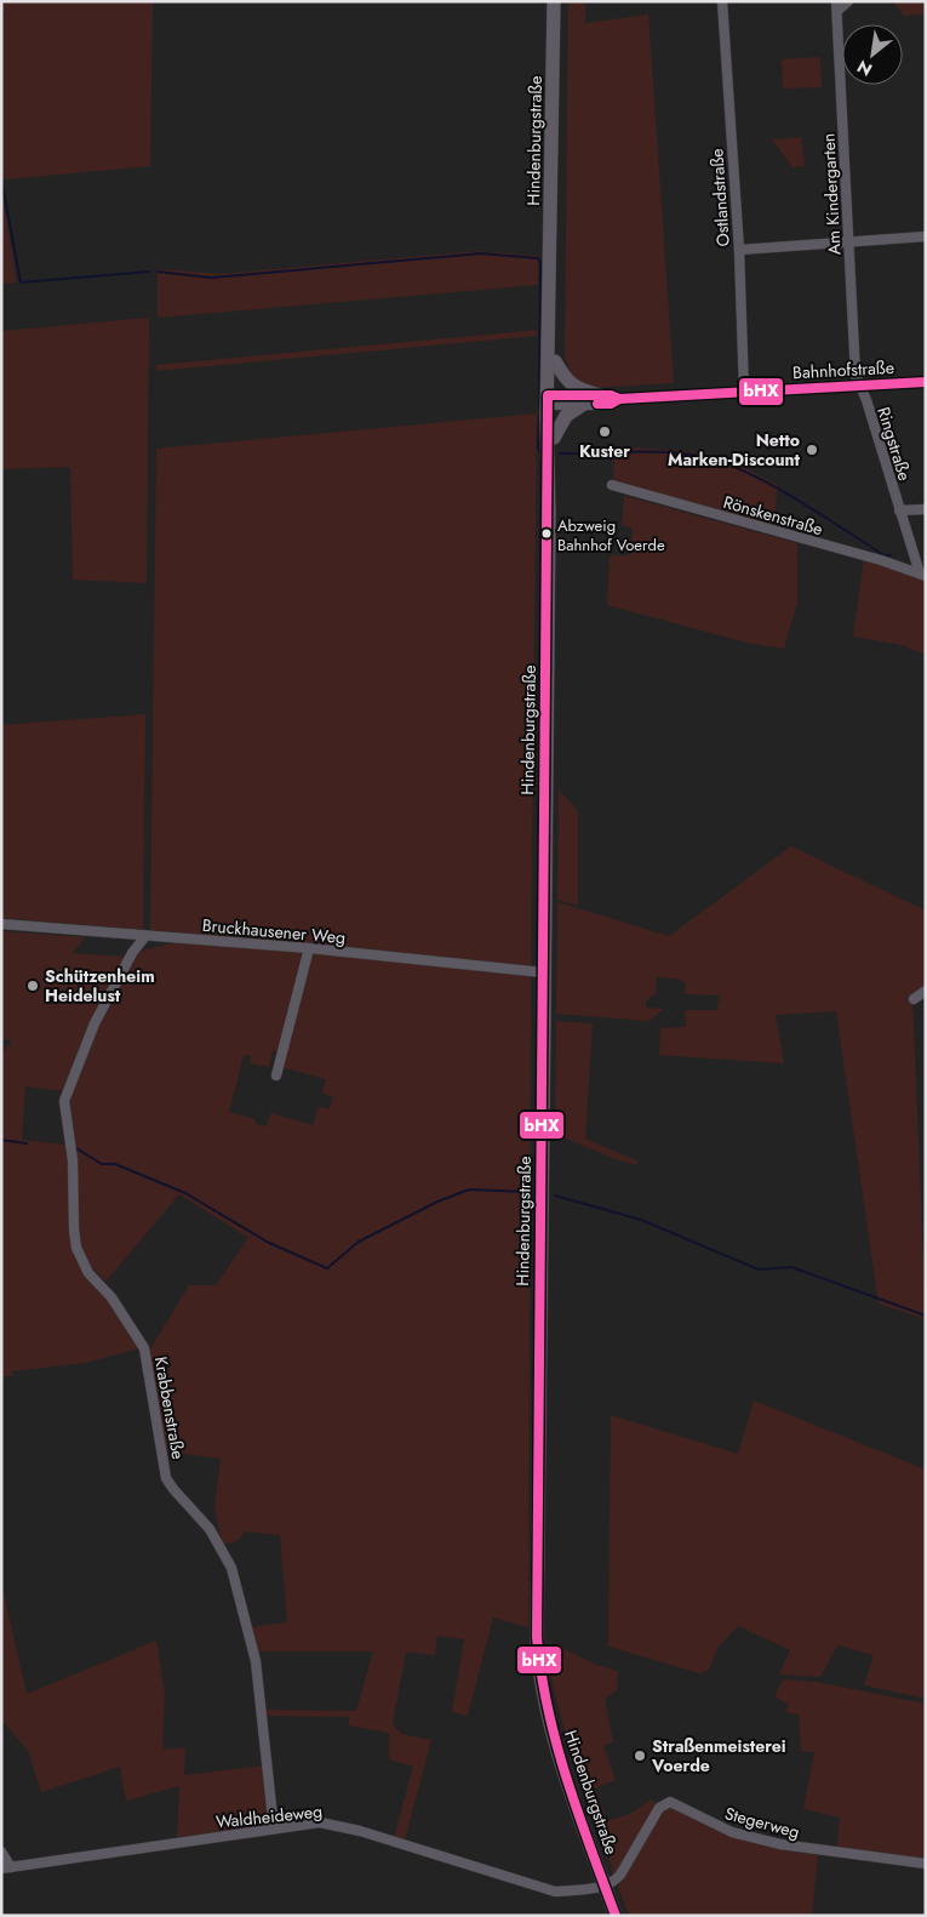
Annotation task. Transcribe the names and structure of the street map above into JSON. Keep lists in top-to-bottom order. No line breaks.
{"streets":{"main road":["Hindenburgstraße"],"street":["Am Kindergarten","Ostlandstraße","Bahnhofstraße","Ringstraße","Rönskenstraße","Bruckhausener Weg","Krabbenstraße","Waldheideweg","Stegerweg"]},"crossings":[["Hindenburgstraße","Bahnhofstraße"],["Hindenburgstraße","Bruckhausener Weg"],["Hindenburgstraße","Waldheideweg"],["Hindenburgstraße","Stegerweg"],["Am Kindergarten","Bahnhofstraße"],["Am Kindergarten","Ringstraße"],["Ostlandstraße","Bahnhofstraße"],["Bahnhofstraße","Ringstraße"],["Ringstraße","Rönskenstraße"],["Bruckhausener Weg","Krabbenstraße"],["Krabbenstraße","Waldheideweg"],["Waldheideweg","Stegerweg"]],"places":["Kuster","Netto Marken-Discount","Abzweig Bahnhof Voerde","Schützenheim Heidelust","Straßenmeisterei Voerde"],"lines":["transit line bHX"],"north":"bottom left"}
